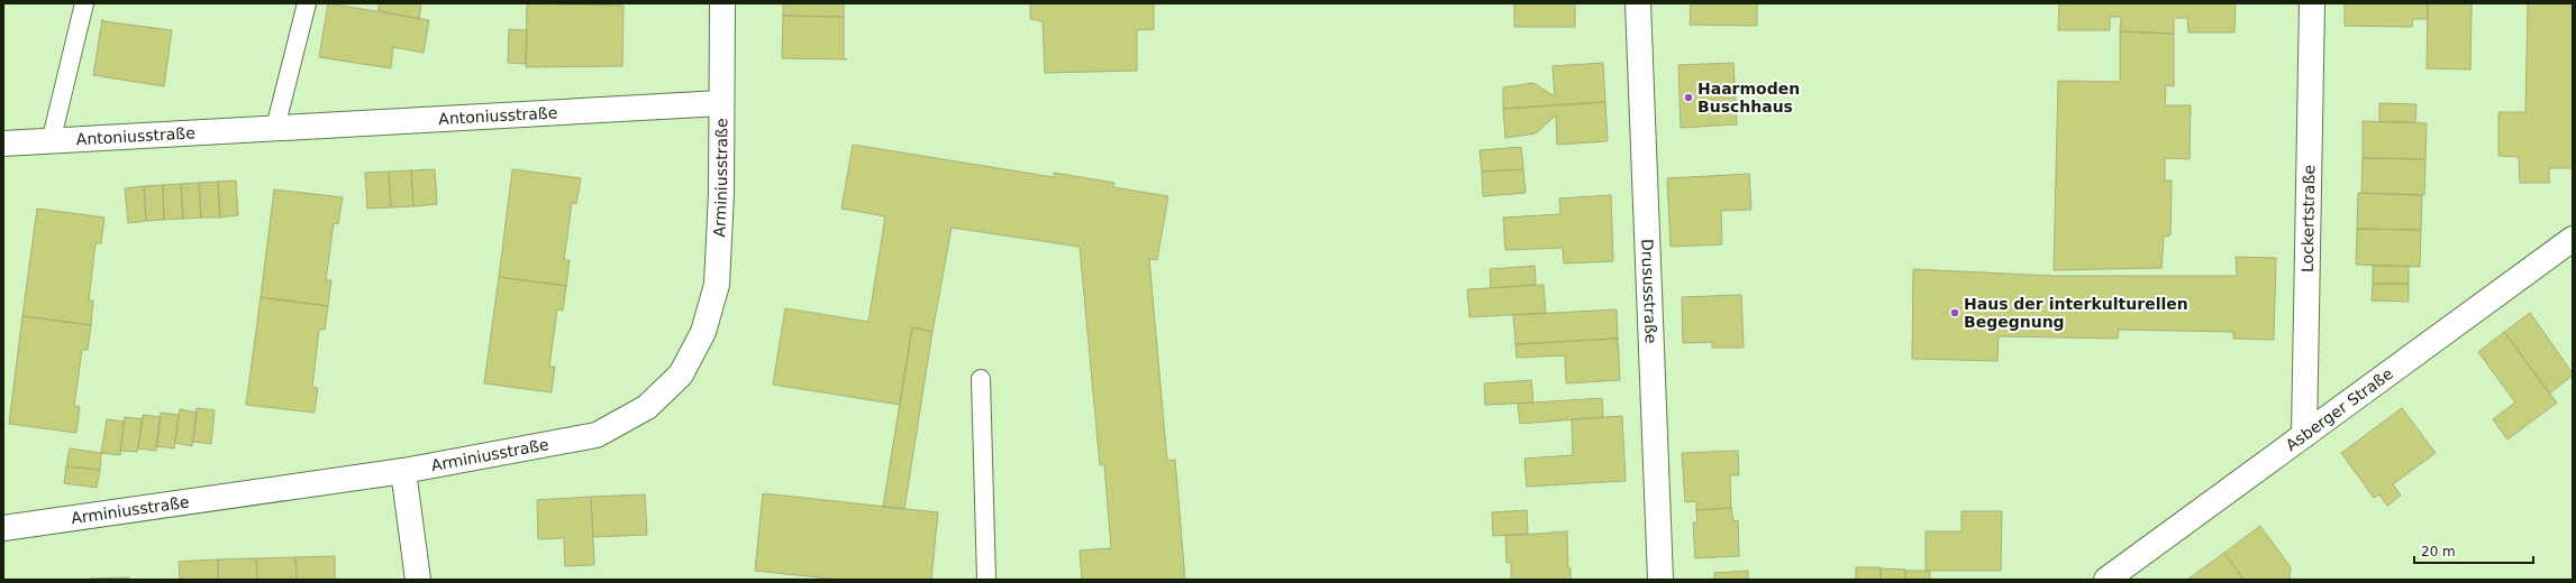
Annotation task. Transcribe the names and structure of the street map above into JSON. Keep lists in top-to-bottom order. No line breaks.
{"streets":{"street":["Antoniusstraße","Arminiusstraße","Lockertstraße","Drususstraße","Asberger Straße"]},"crossings":[["Antoniusstraße","Arminiusstraße"],["Lockertstraße","Asberger Straße"]],"places":["Haarmoden Buschhaus","Haus der interkulturellen Begegnung"],"scale_bar":"20 m"}
